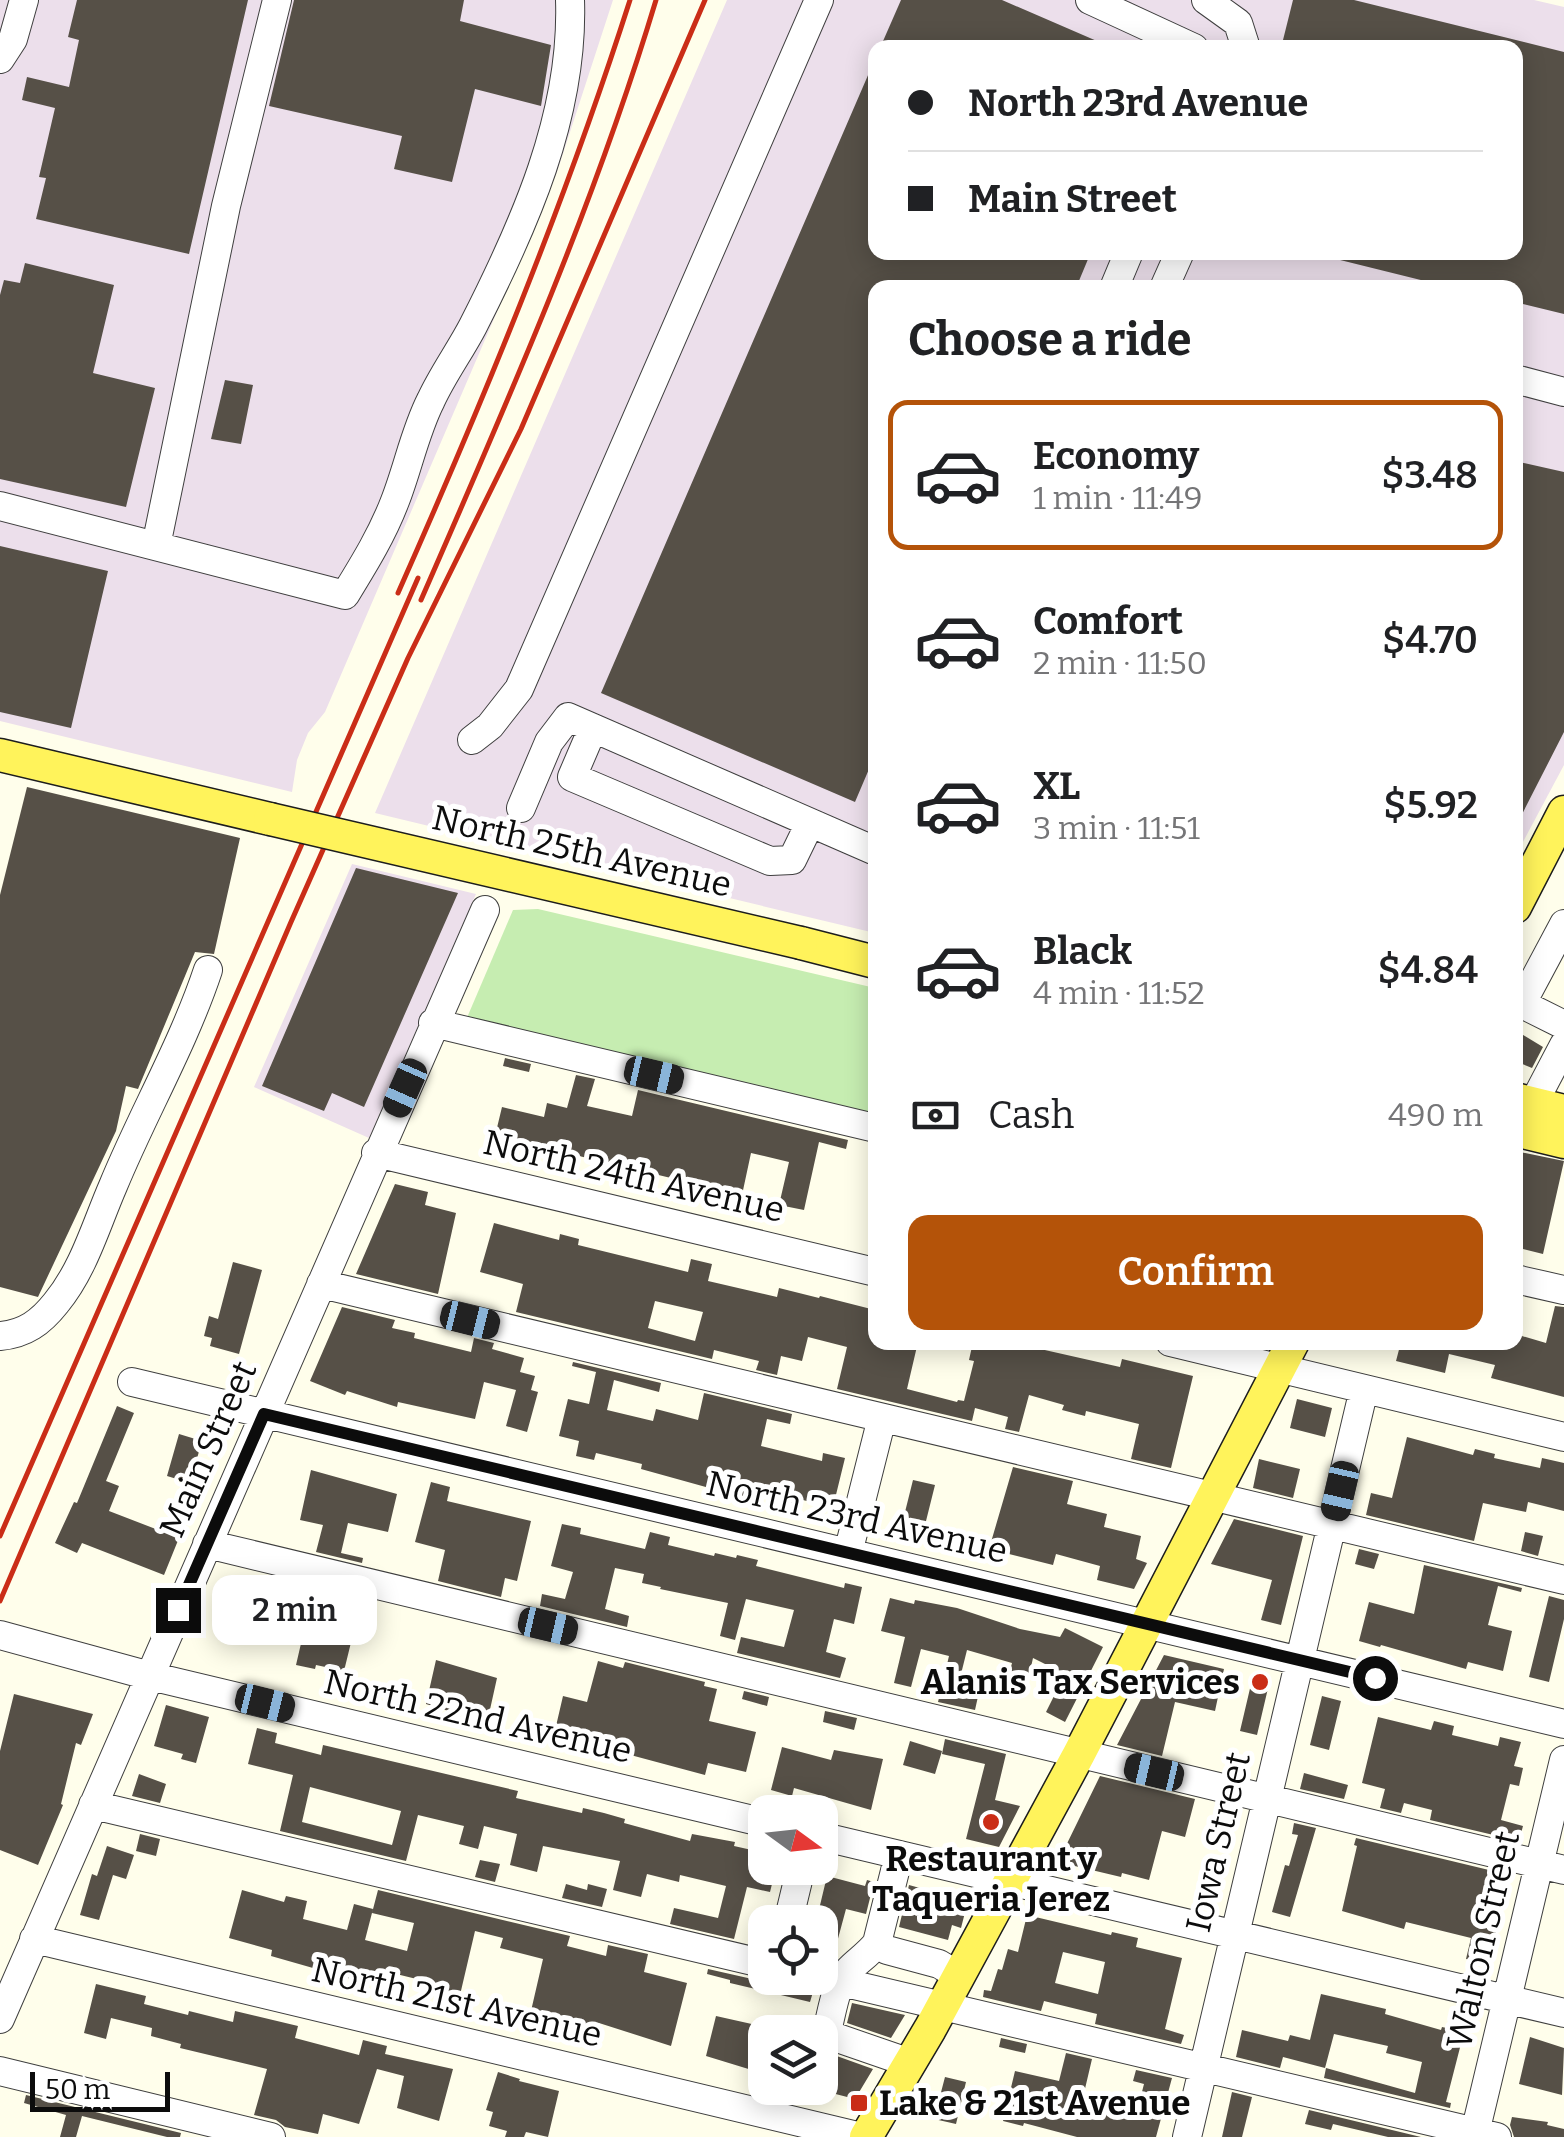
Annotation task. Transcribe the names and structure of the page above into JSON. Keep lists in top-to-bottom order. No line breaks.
{"streets":{"main road":["North 25th Avenue"],"street":["North 24th Avenue","Main Street","North 23rd Avenue","North 22nd Avenue","Iowa Street","Walton Street","North 21st Avenue"]},"crossings":[["North 24th Avenue","Main Street"],["Main Street","North 23rd Avenue"],["Main Street","North 22nd Avenue"],["Main Street","North 21st Avenue"],["North 23rd Avenue","Iowa Street"]],"places":{"other":["Alanis Tax Services","Restaurant y Taqueria Jerez"],"transit":["Lake & 21st Avenue"]},"scale_bar":"50 m","north":"right","page":{"banner":["North 23rd Avenue","Main Street"],"heading":"Choose a ride","list":[{"name":"Economy","note":"1 min · 11:49","value":"$3.48"},{"name":"Comfort","note":"2 min · 11:50","value":"$4.70"},{"name":"XL","note":"3 min · 11:51","value":"$5.92"},{"name":"Black","note":"4 min · 11:52","value":"$4.84"}],"pay":["Cash","490 m"],"buttons":"Confirm","bubble":"2 min","scale":"50 m"}}
